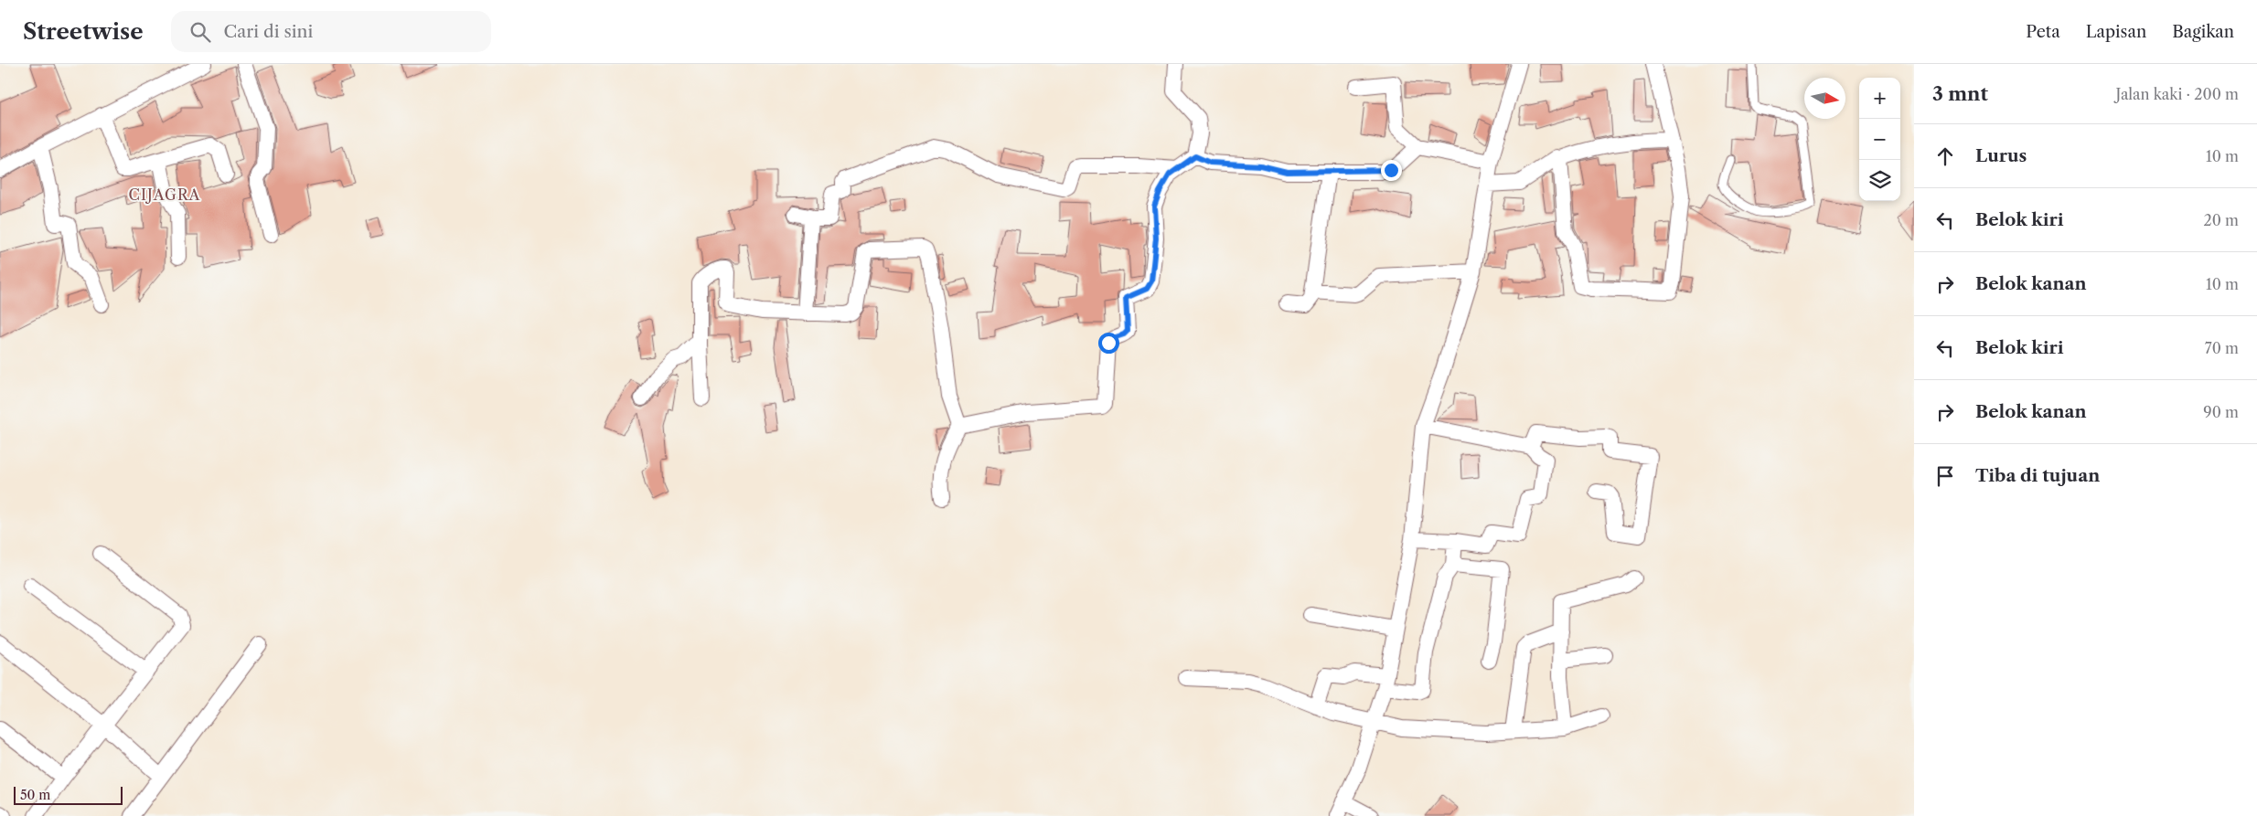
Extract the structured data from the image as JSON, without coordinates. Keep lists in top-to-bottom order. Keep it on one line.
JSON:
{"districts":["CIJAGRA"],"scale_bar":"50 m","north":"right","page":{"header":"Streetwise","search":"Cari di sini","nav":["Peta","Lapisan","Bagikan"],"heading":["3 mnt","Jalan kaki · 200 m"],"map_buttons":["+","−"],"list":[["Lurus","10 m"],["Belok kiri","20 m"],["Belok kanan","10 m"],["Belok kiri","70 m"],["Belok kanan","90 m"],"Tiba di tujuan"],"scale":"50 m"}}
